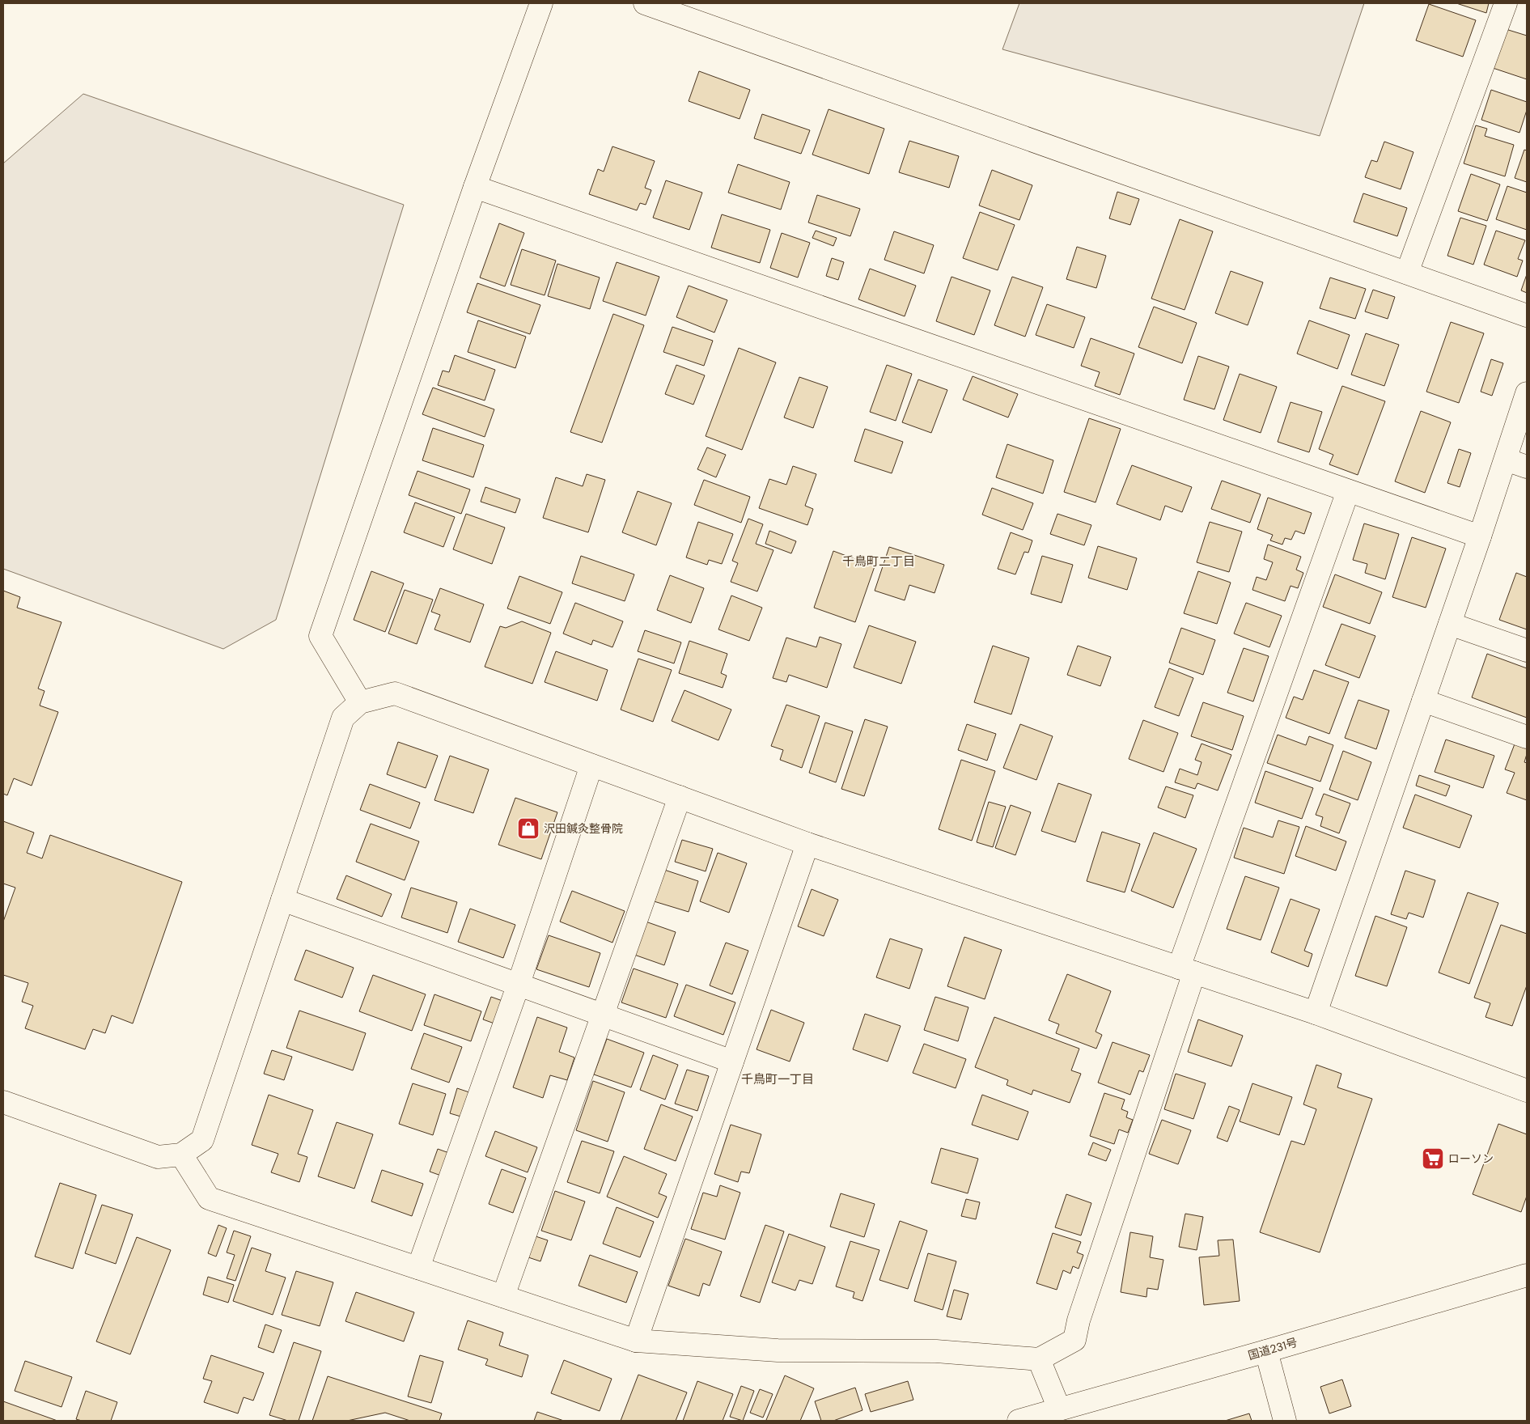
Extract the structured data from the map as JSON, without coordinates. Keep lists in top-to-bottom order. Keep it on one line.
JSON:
{"streets":{"main road":["国道231号"]},"districts":["千鳥町二丁目","千鳥町一丁目"],"places":{"shop":["沢田鍼灸整骨院"],"supermarket":["ローソン"]}}
